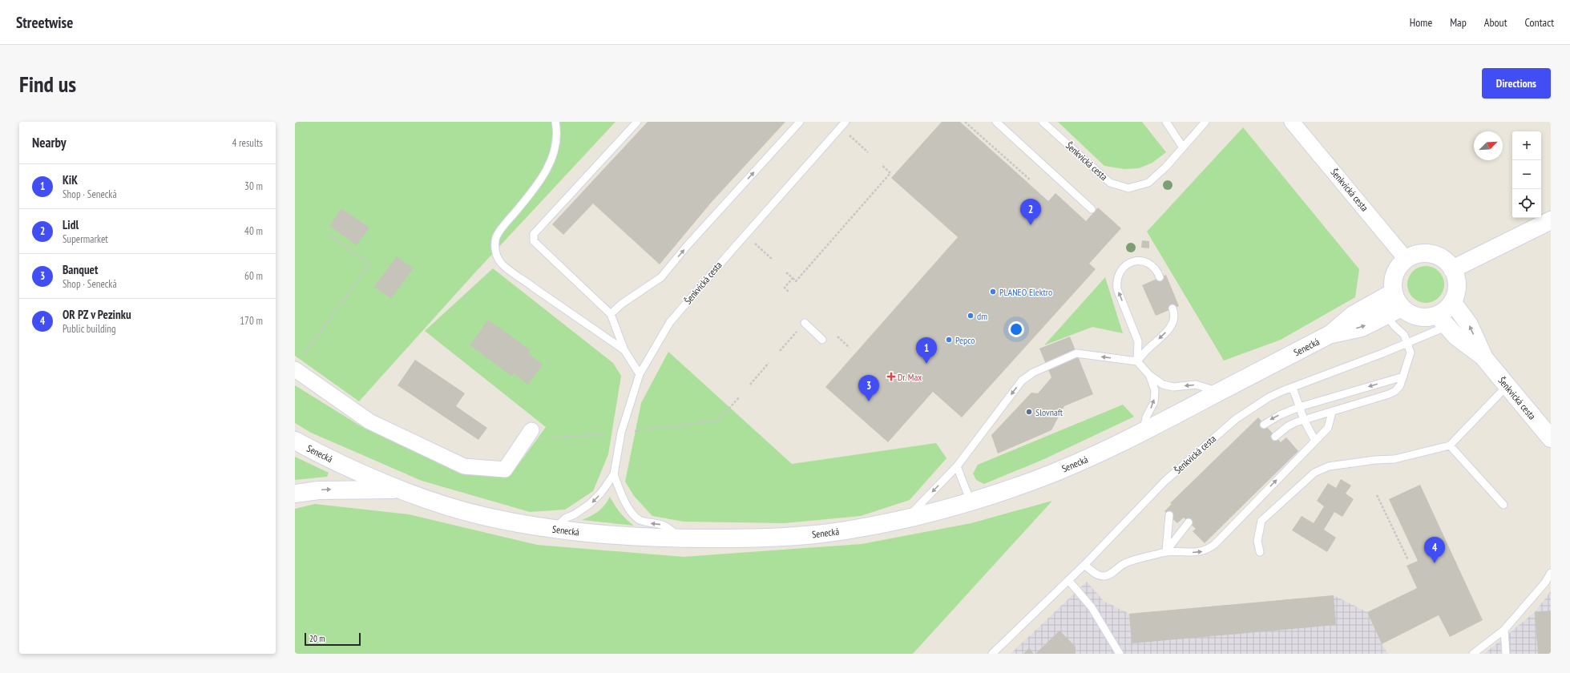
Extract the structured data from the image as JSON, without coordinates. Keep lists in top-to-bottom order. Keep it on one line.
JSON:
{"streets":{"main road":["Šenkvická cesta","Senecká"]},"crossings":[["Šenkvická cesta","Senecká"]],"places":{"other":["PLANEO Elektro","dm","Pepco","Slovnaft"],"health":["Dr. Max"]},"scale_bar":"20 m","north":"top right","page":{"header":"Streetwise","nav":["Home","Map","About","Contact"],"buttons":"Directions","title":"Find us","heading":["Nearby","4 results"],"map_buttons":["+","−"],"list":[{"mark":"1","name":"KiK","note":"Shop · Senecká","value":"30 m"},{"mark":"2","name":"Lidl","note":"Supermarket","value":"40 m"},{"mark":"3","name":"Banquet","note":"Shop · Senecká","value":"60 m"},{"mark":"4","name":"OR PZ v Pezinku","note":"Public building","value":"170 m"}],"pins":["2","1","3","4"],"scale":"20 m"}}
